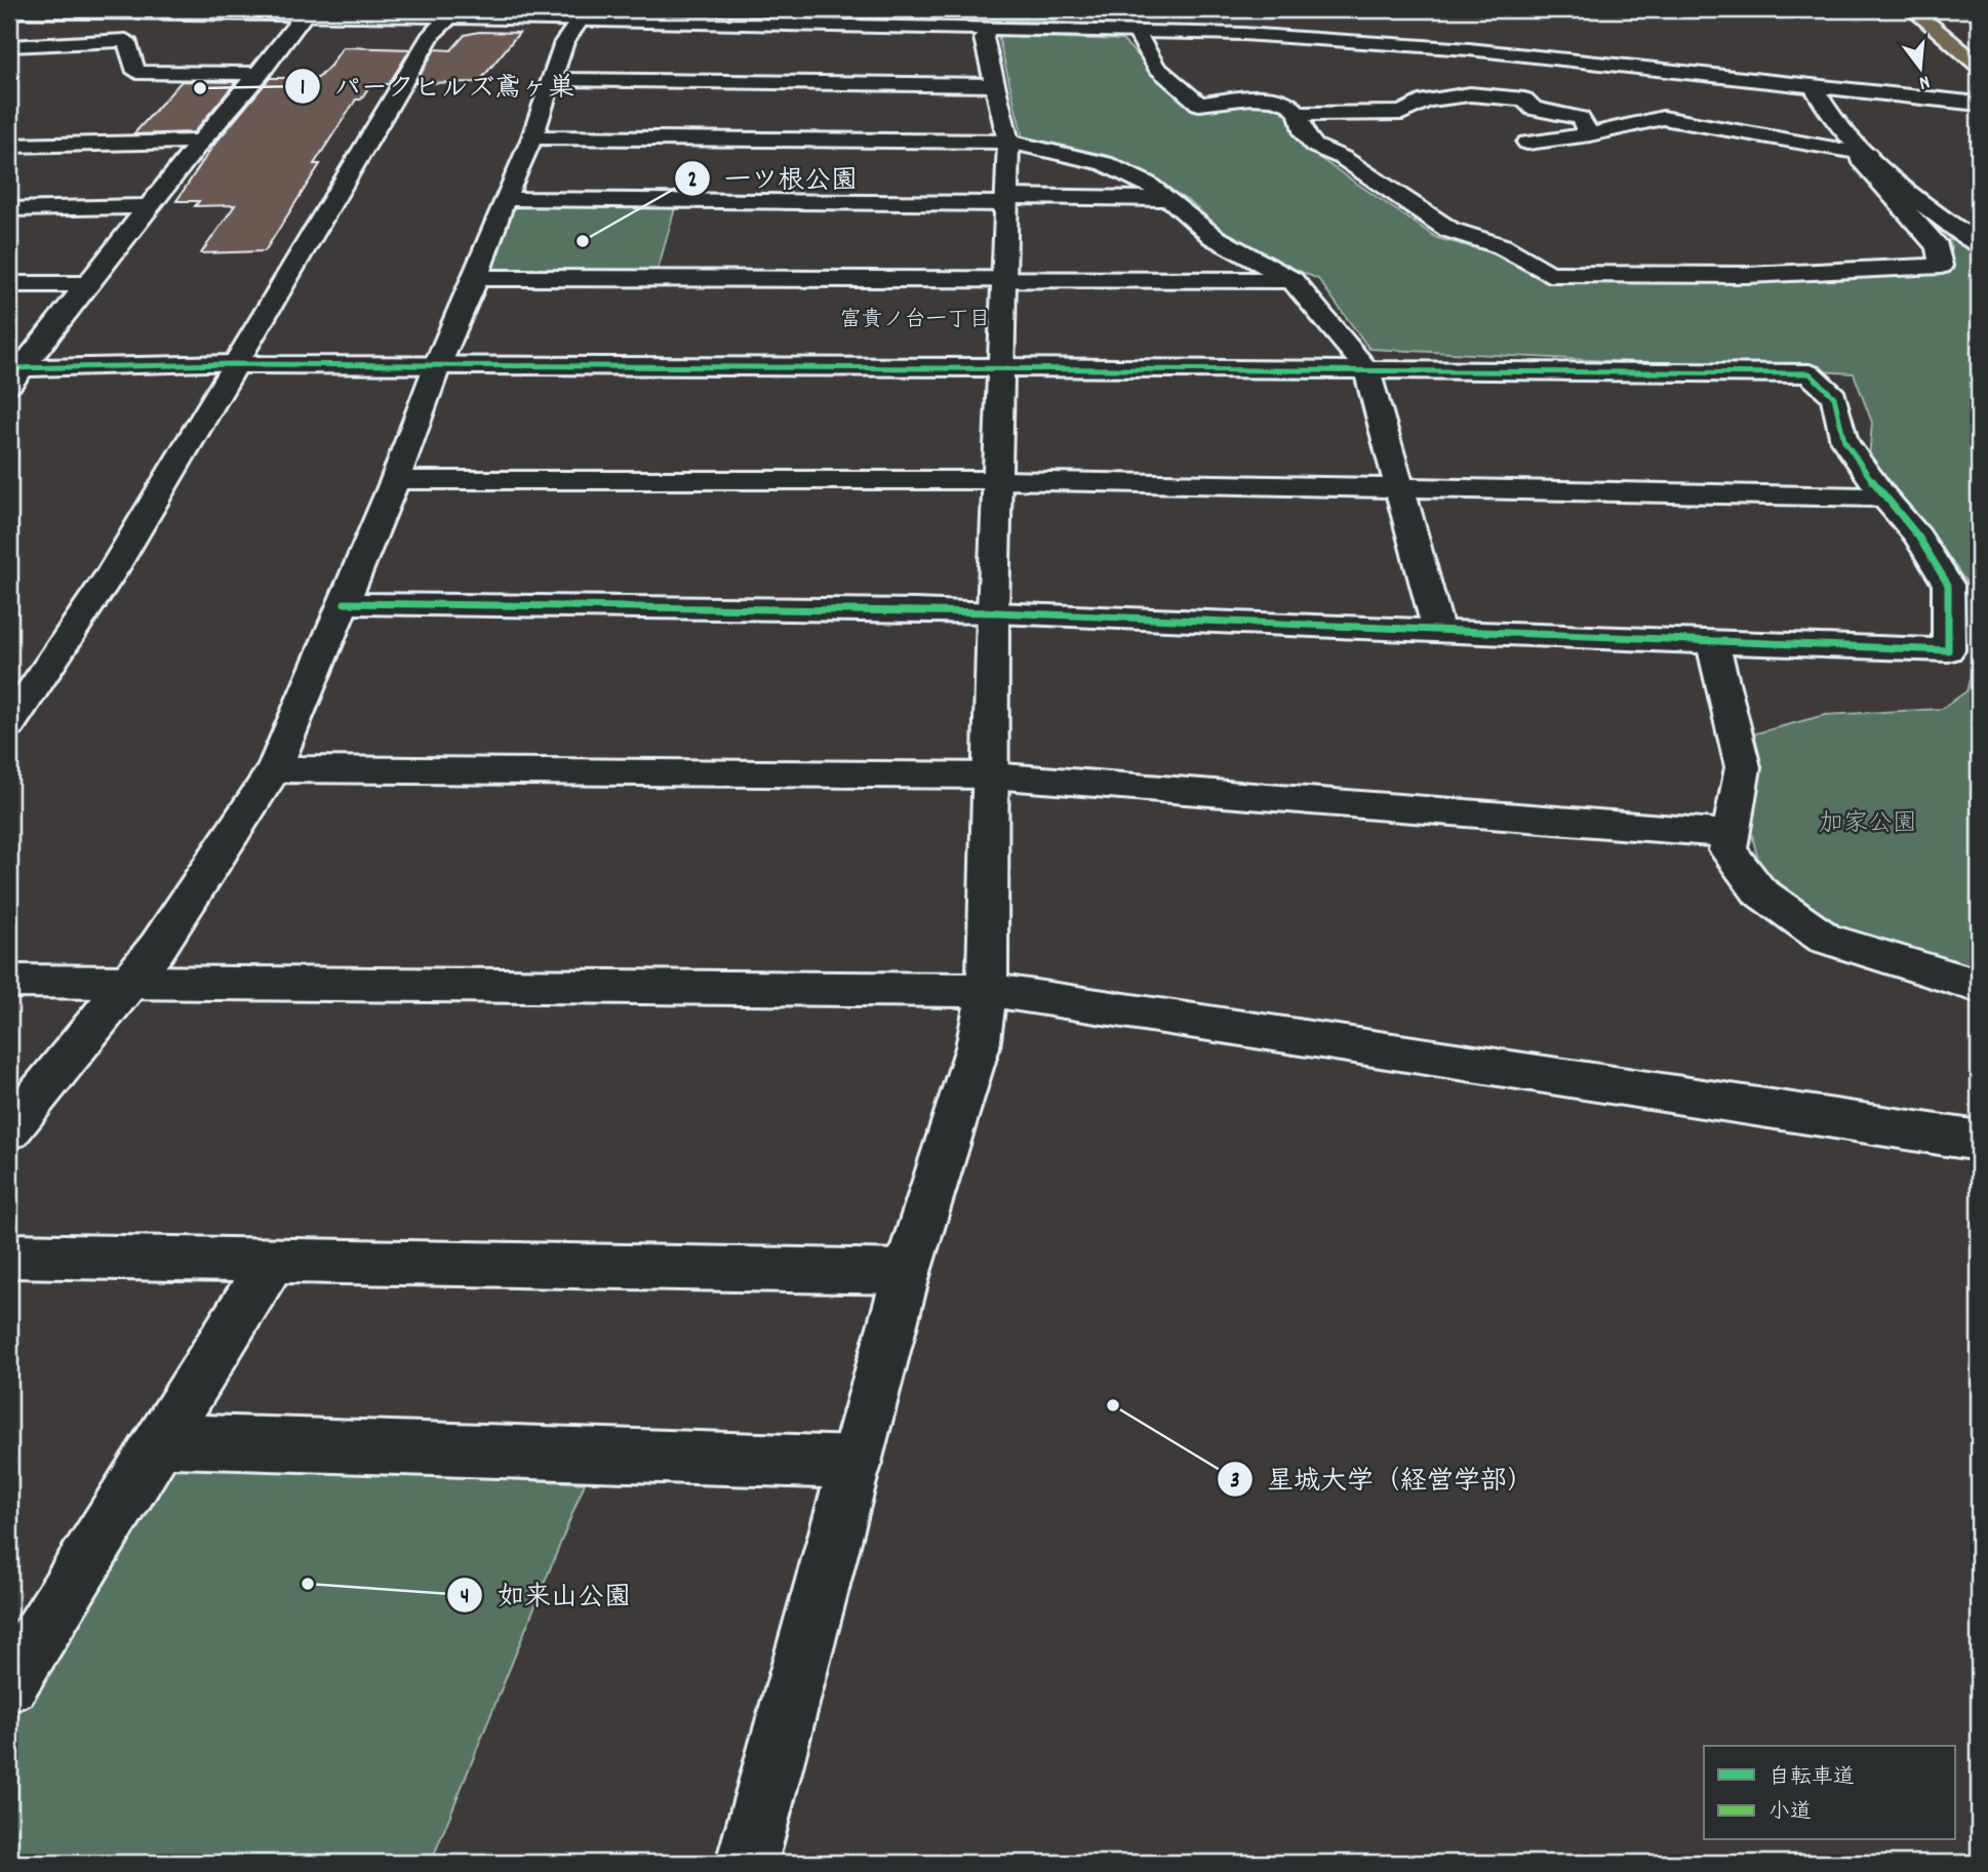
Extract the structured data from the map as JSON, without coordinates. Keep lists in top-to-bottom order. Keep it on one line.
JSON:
{"districts":["富貴ノ台一丁目"],"parks":["加家公園"],"places":["パークヒルズ鳶ヶ巣","一ツ根公園","星城大学（経営学部）","如来山公園"],"legend":["自転車道","小道"],"north":"bottom"}
